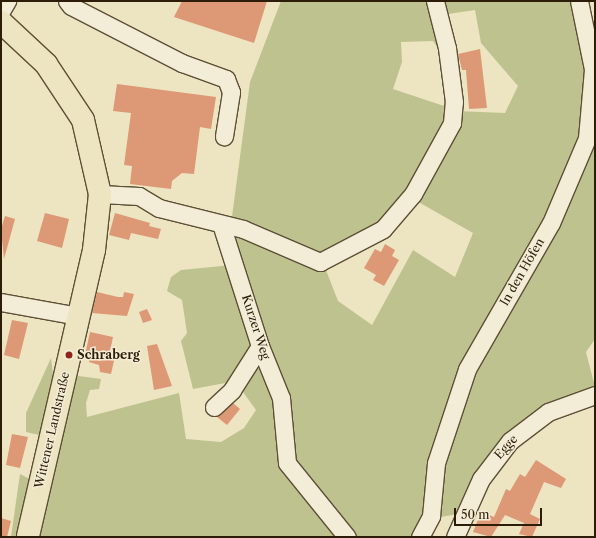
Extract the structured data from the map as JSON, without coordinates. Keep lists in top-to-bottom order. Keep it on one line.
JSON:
{"streets":{"main road":["Wittener Landstraße"],"street":["In den Höfen","Kurzer Weg","Egge"]},"places":["Schraberg"],"scale_bar":"50 m"}
